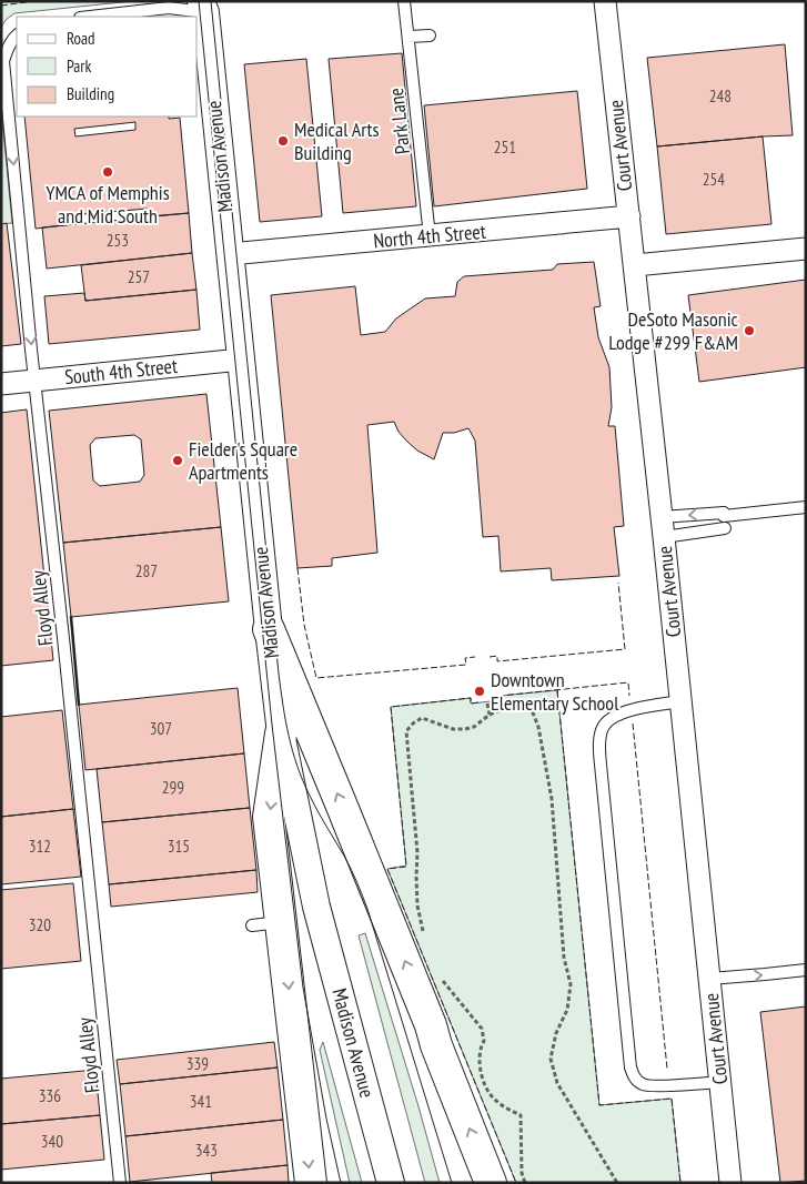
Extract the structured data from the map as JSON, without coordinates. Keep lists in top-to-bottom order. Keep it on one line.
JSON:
{"streets":{"street":["Court Avenue","Madison Avenue","North 4th Street","South 4th Street"],"lane":["Park Lane","Floyd Alley"]},"crossings":[["Park Lane","North 4th Street"],["Court Avenue","North 4th Street"],["Madison Avenue","North 4th Street"],["Madison Avenue","South 4th Street"],["South 4th Street","Floyd Alley"]],"places":["Medical Arts Building","YMCA of Memphis and Mid South","DeSoto Masonic Lodge #299 F&AM","Fielder's Square Apartments","Downtown Elementary School"],"house_numbers":["248","251","254","253","257","287","307","299","312","315","320","339","336","341","340","343"],"legend":["Road","Park","Building"]}
